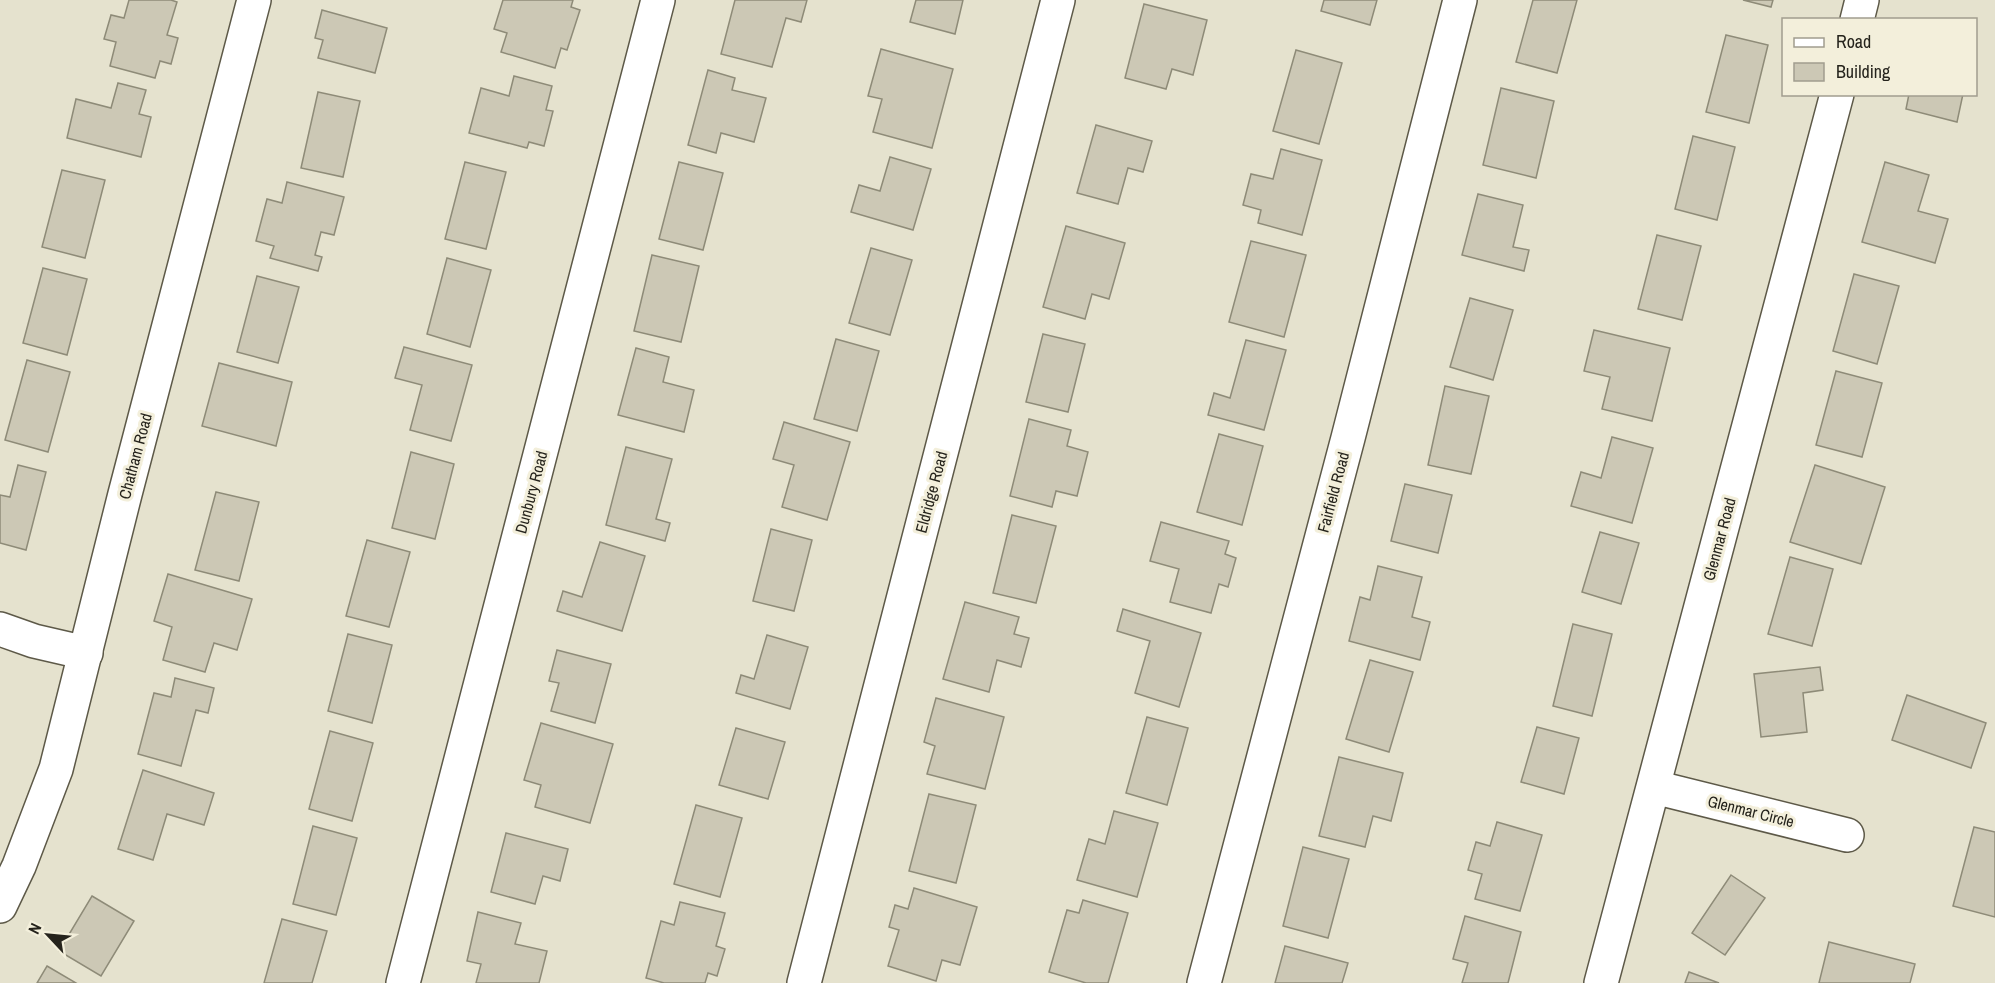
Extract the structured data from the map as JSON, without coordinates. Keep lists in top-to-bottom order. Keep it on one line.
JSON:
{"streets":{"street":["Chatham Road","Dunbury Road","Eldridge Road","Fairfield Road","Glenmar Road","Glenmar Circle"]},"crossings":[["Glenmar Road","Glenmar Circle"]],"legend":["Road","Building"],"north":"top left"}
